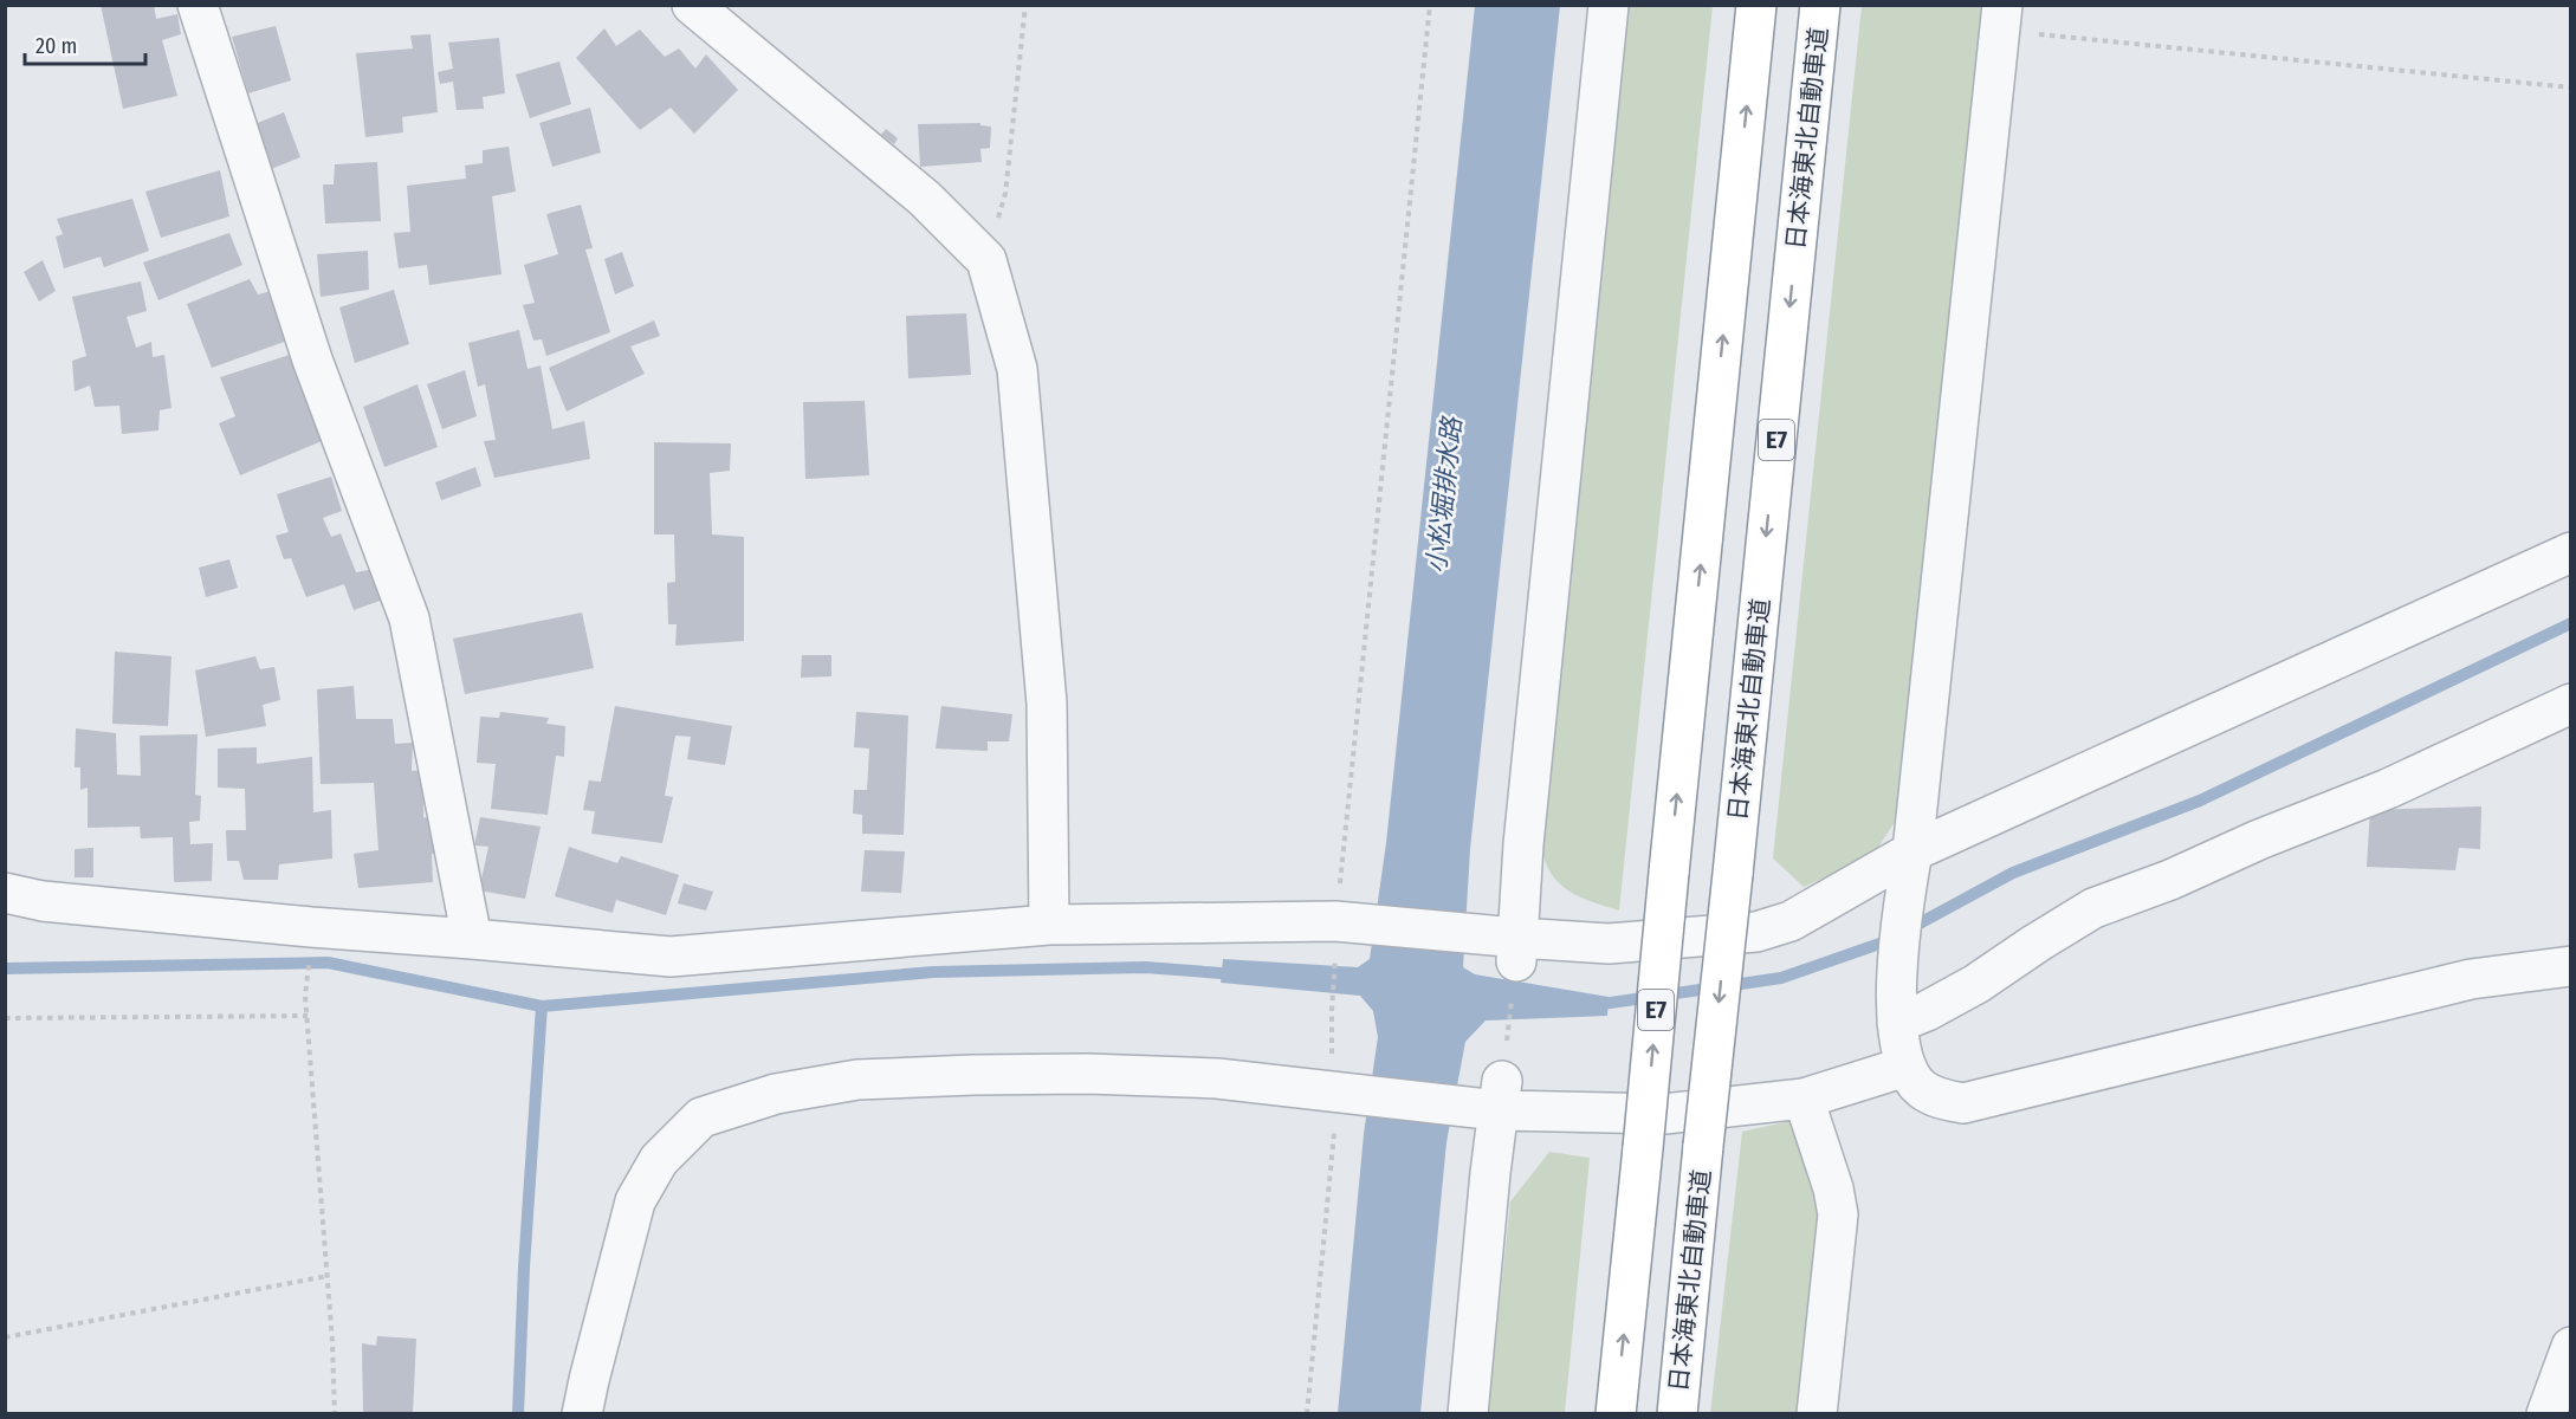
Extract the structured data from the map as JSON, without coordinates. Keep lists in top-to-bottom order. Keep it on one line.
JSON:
{"streets":{"highway":["日本海東北自動車道","E7"]},"water":["小松堀排水路"],"scale_bar":"20 m"}
